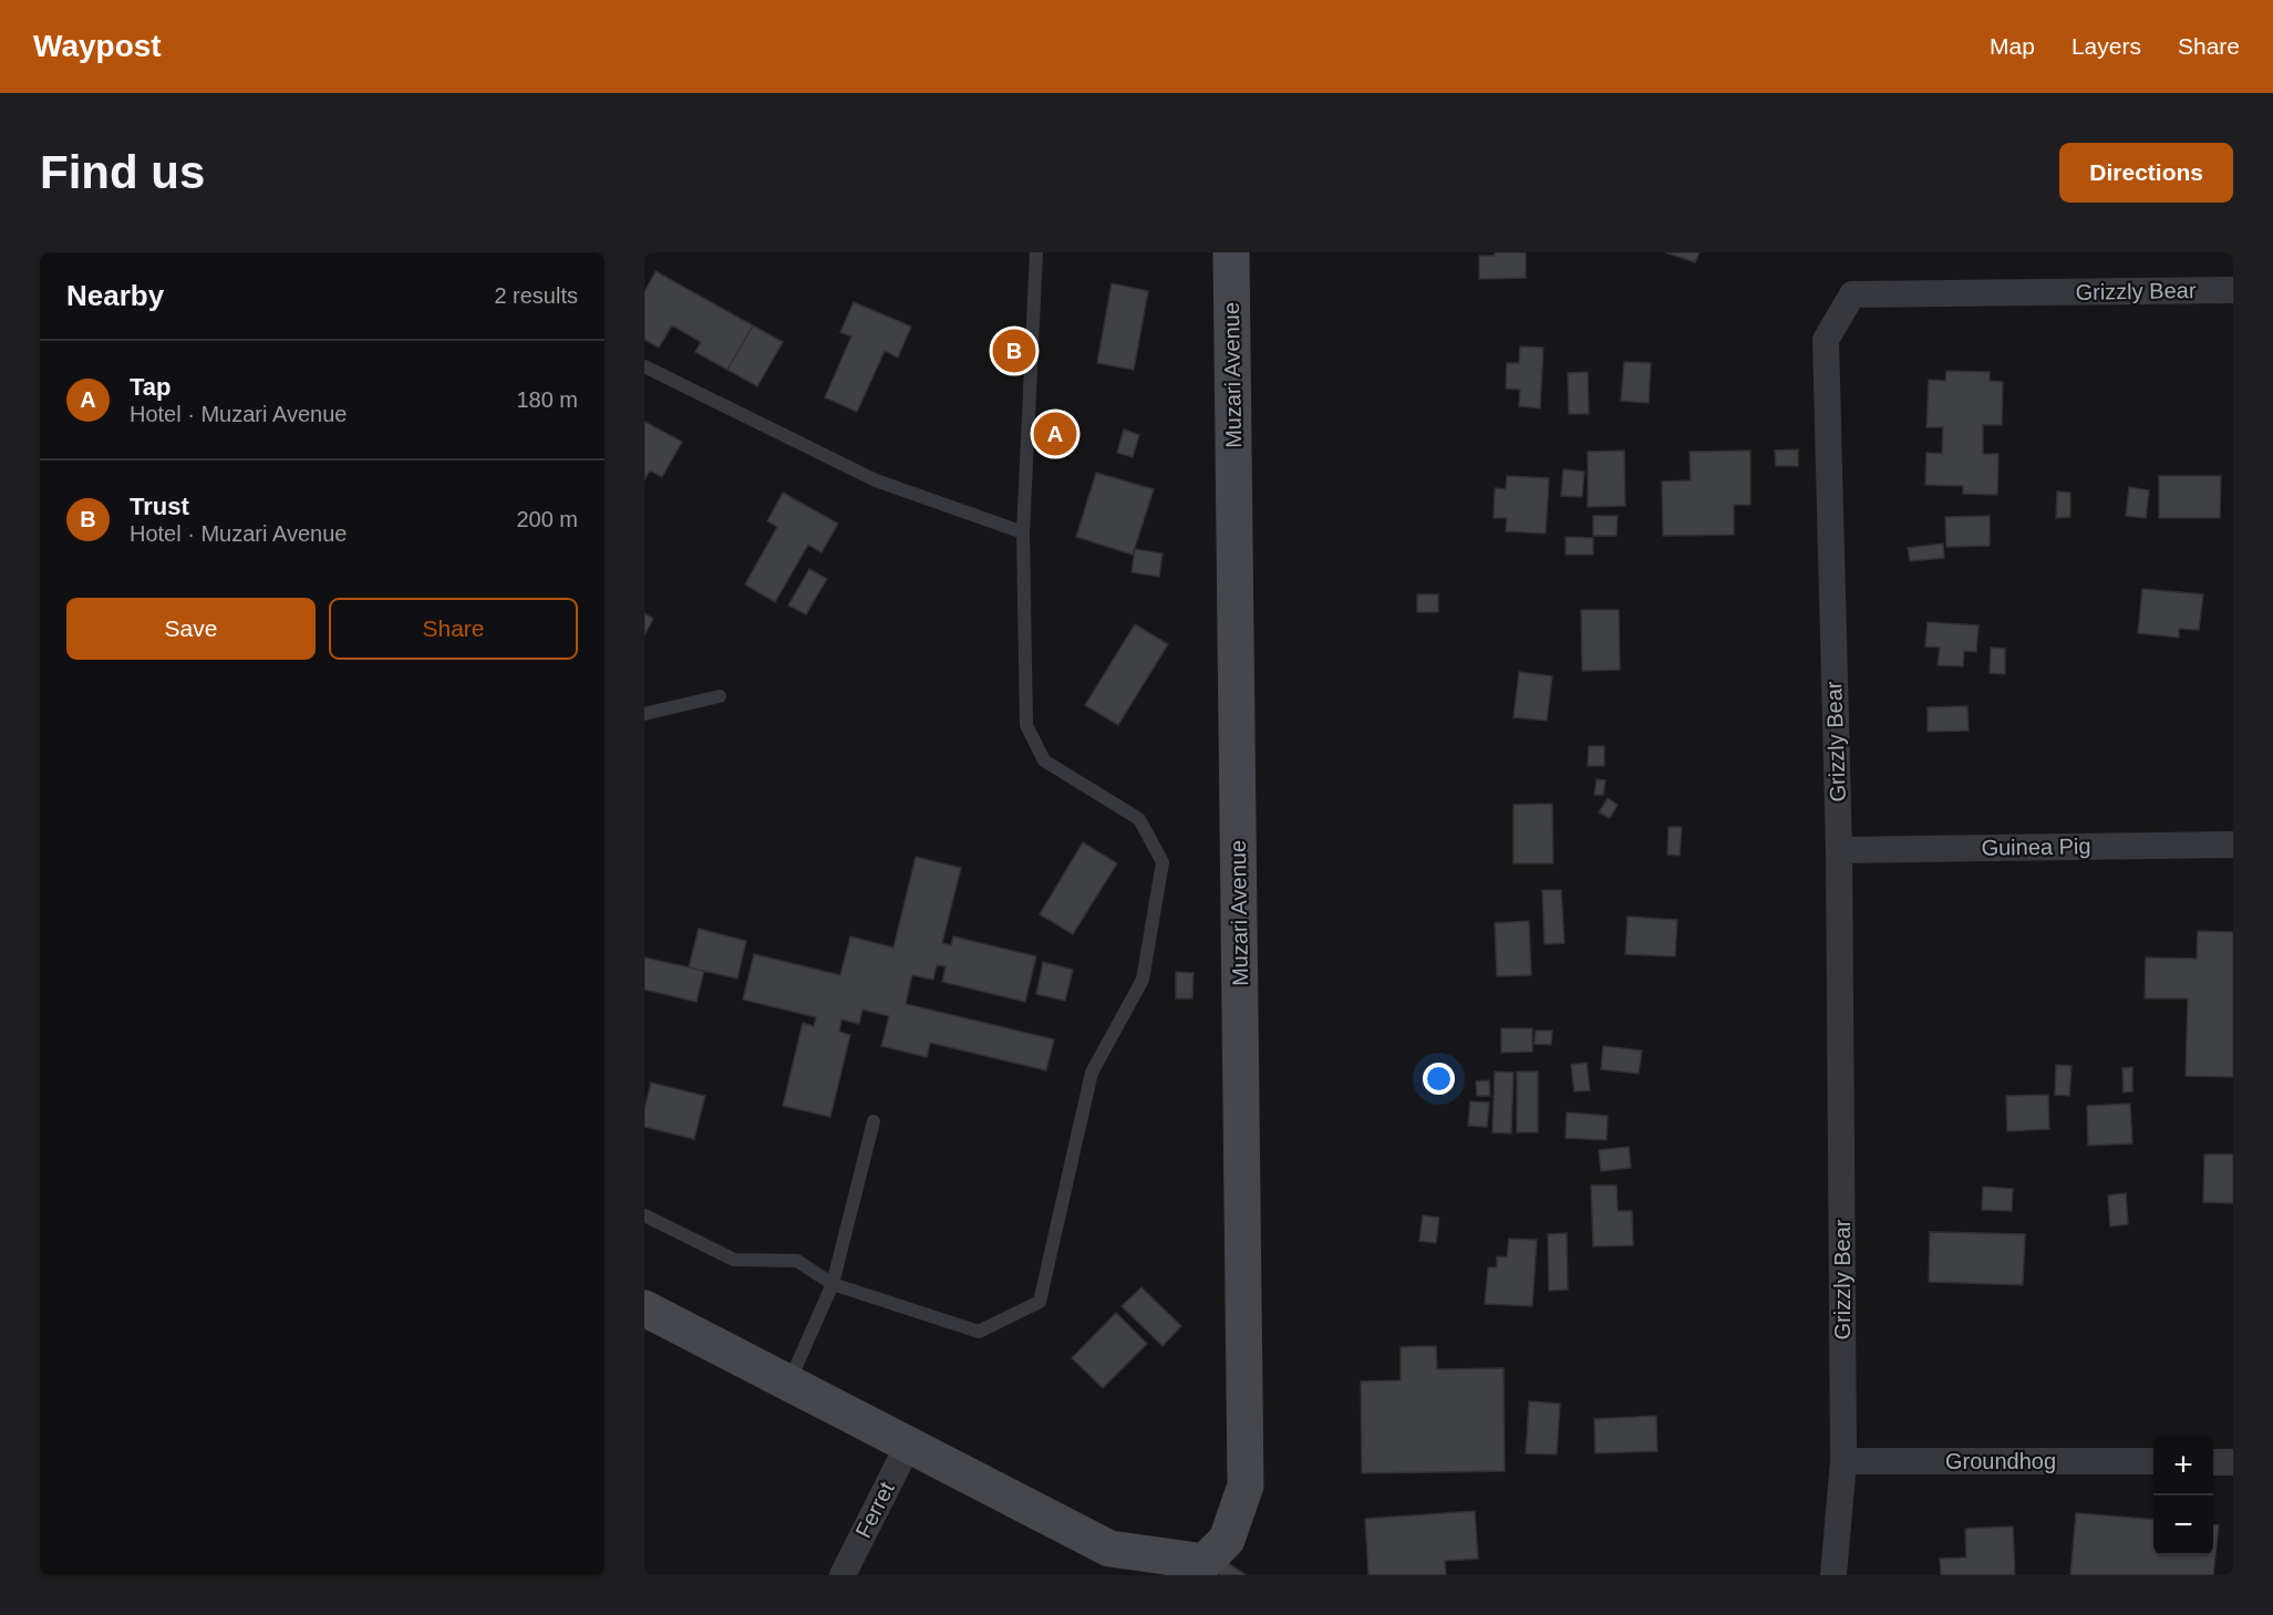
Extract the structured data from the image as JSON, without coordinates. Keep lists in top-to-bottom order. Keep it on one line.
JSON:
{"streets":{"street":["Grizzly Bear","Muzari Avenue","Guinea Pig","Groundhog","Ferret"]},"crossings":[["Grizzly Bear","Guinea Pig"],["Grizzly Bear","Groundhog"]],"page":{"header":"Waypost","nav":["Map","Layers","Share"],"buttons":["Directions",["Save","Share"]],"title":"Find us","heading":["Nearby","2 results"],"pins":["B","A"],"list":[{"mark":"A","name":"Tap","note":"Hotel · Muzari Avenue","value":"180 m"},{"mark":"B","name":"Trust","note":"Hotel · Muzari Avenue","value":"200 m"}],"map_buttons":["+","−"]}}
